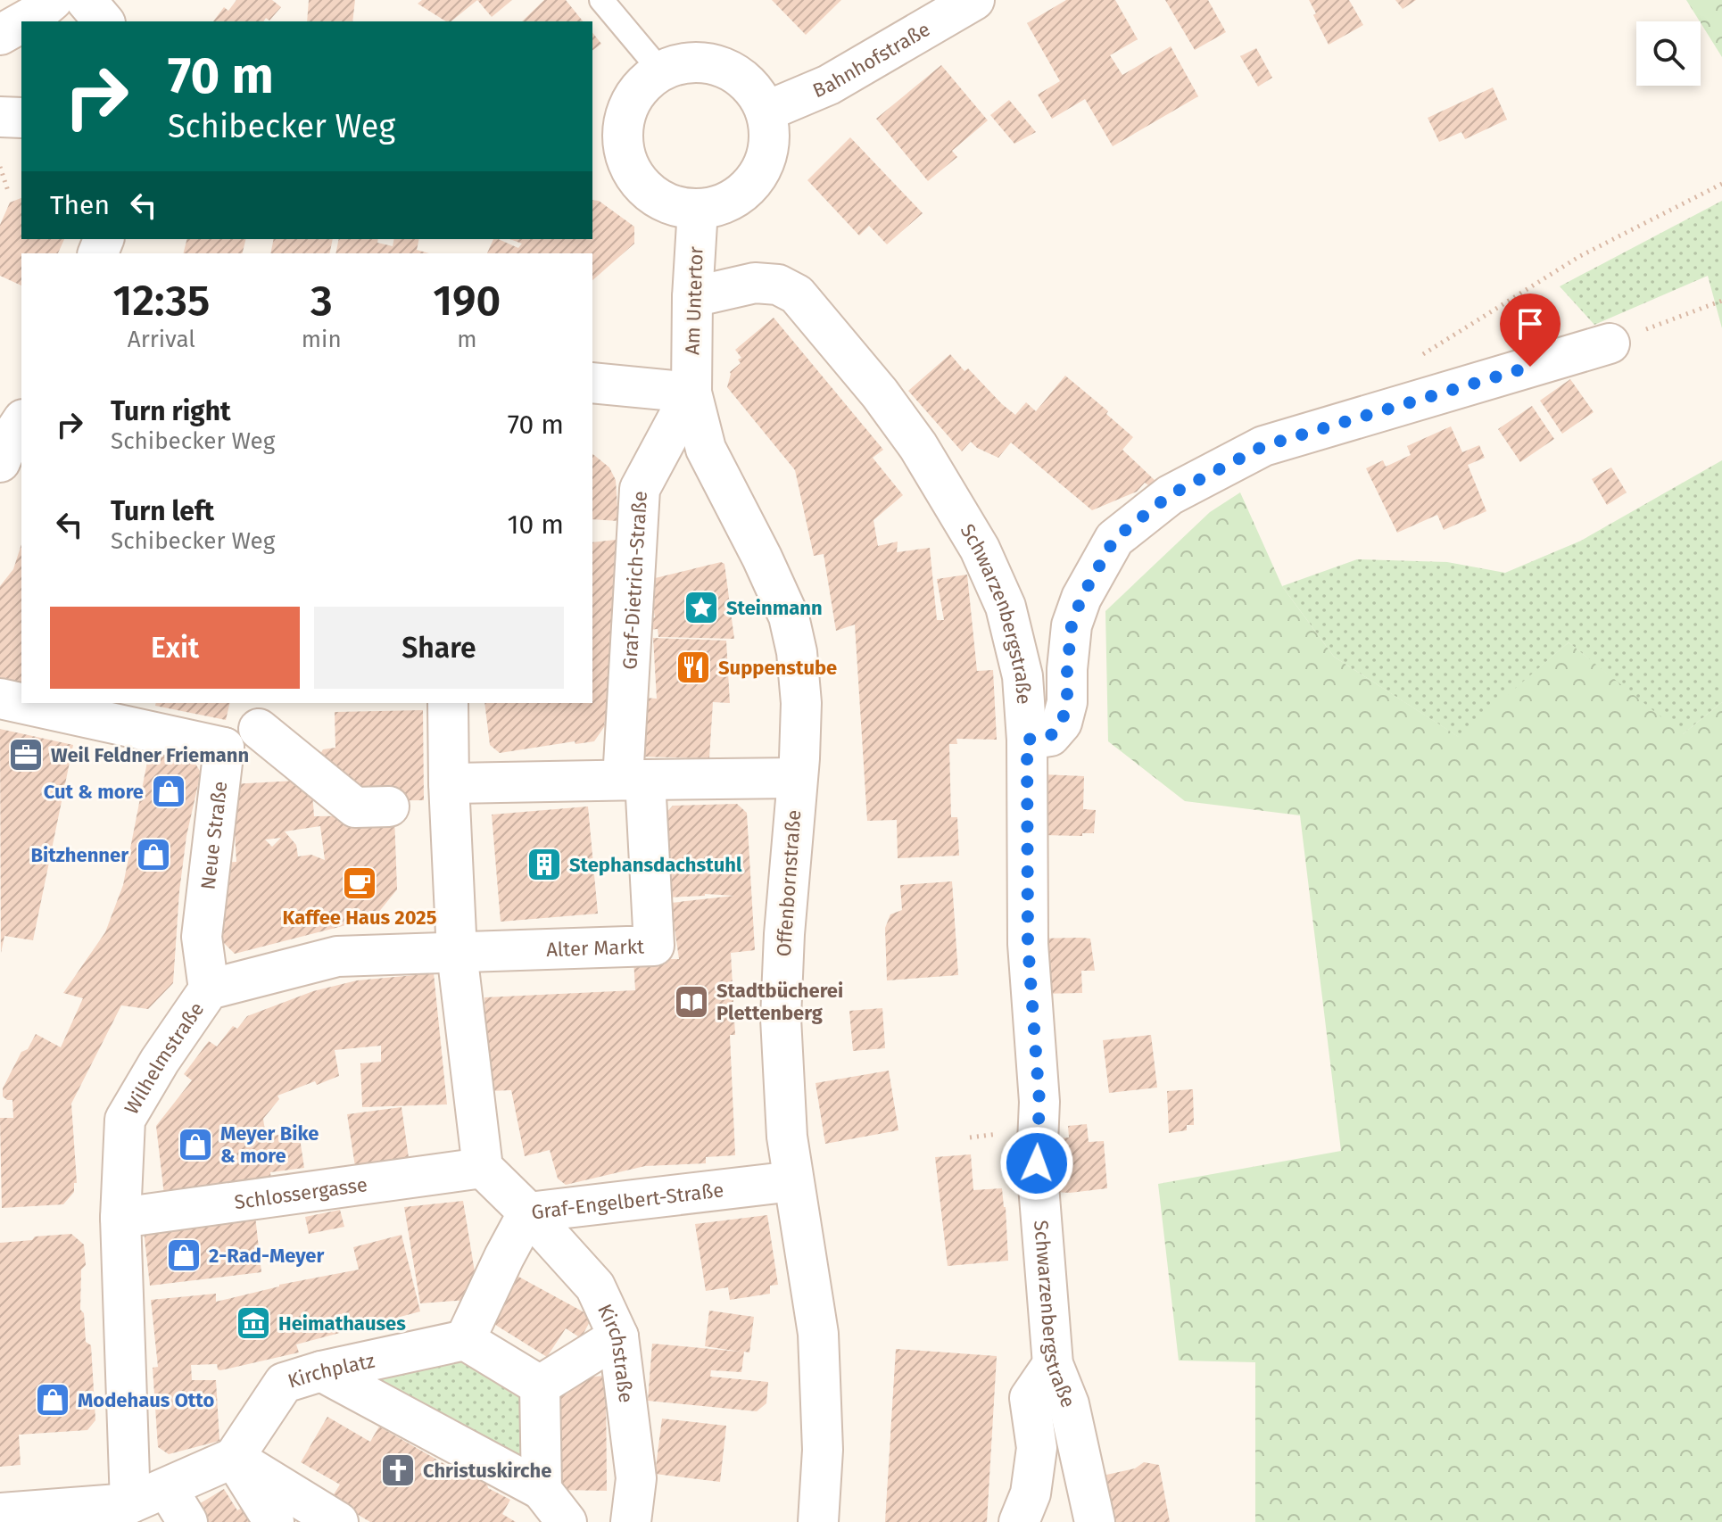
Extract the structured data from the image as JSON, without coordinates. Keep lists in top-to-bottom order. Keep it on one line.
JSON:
{"streets":{"street":["Bahnhofstraße","Am Untertor","Graf-Dietrich-Straße","Schwarzenbergstraße","Neue Straße","Offenbornstraße","Alter Markt","Wilhelmstraße","Schlossergasse","Graf-Engelbert-Straße","Kirchstraße","Kirchplatz"]},"crossings":[["Bahnhofstraße","Am Untertor"],["Am Untertor","Graf-Dietrich-Straße"],["Am Untertor","Schwarzenbergstraße"],["Am Untertor","Offenbornstraße"],["Graf-Dietrich-Straße","Offenbornstraße"],["Graf-Dietrich-Straße","Alter Markt"],["Neue Straße","Wilhelmstraße"],["Offenbornstraße","Graf-Engelbert-Straße"],["Alter Markt","Wilhelmstraße"],["Wilhelmstraße","Schlossergasse"],["Schlossergasse","Graf-Engelbert-Straße"],["Graf-Engelbert-Straße","Kirchstraße"]],"places":{"place":["Steinmann"],"restaurant":["Suppenstube"],"office":["Weil Feldner Friemann"],"shop":["Cut & more","Bitzhenner","Meyer Bike & more","2-Rad-Meyer","Modehaus Otto"],"building":["Stephansdachstuhl"],"cafe":["Kaffee Haus 2025"],"library":["Stadtbücherei Plettenberg"],"museum":["Heimathauses"],"church":["Christuskirche"]},"page":{"turn":["70 m","Schibecker Weg"],"then":"Then","eta":["12:35","Arrival","3","min","190","m"],"list":[{"name":"Turn right","note":"Schibecker Weg","value":"70 m"},{"name":"Turn left","note":"Schibecker Weg","value":"10 m"}],"buttons":["Exit","Share"]}}
